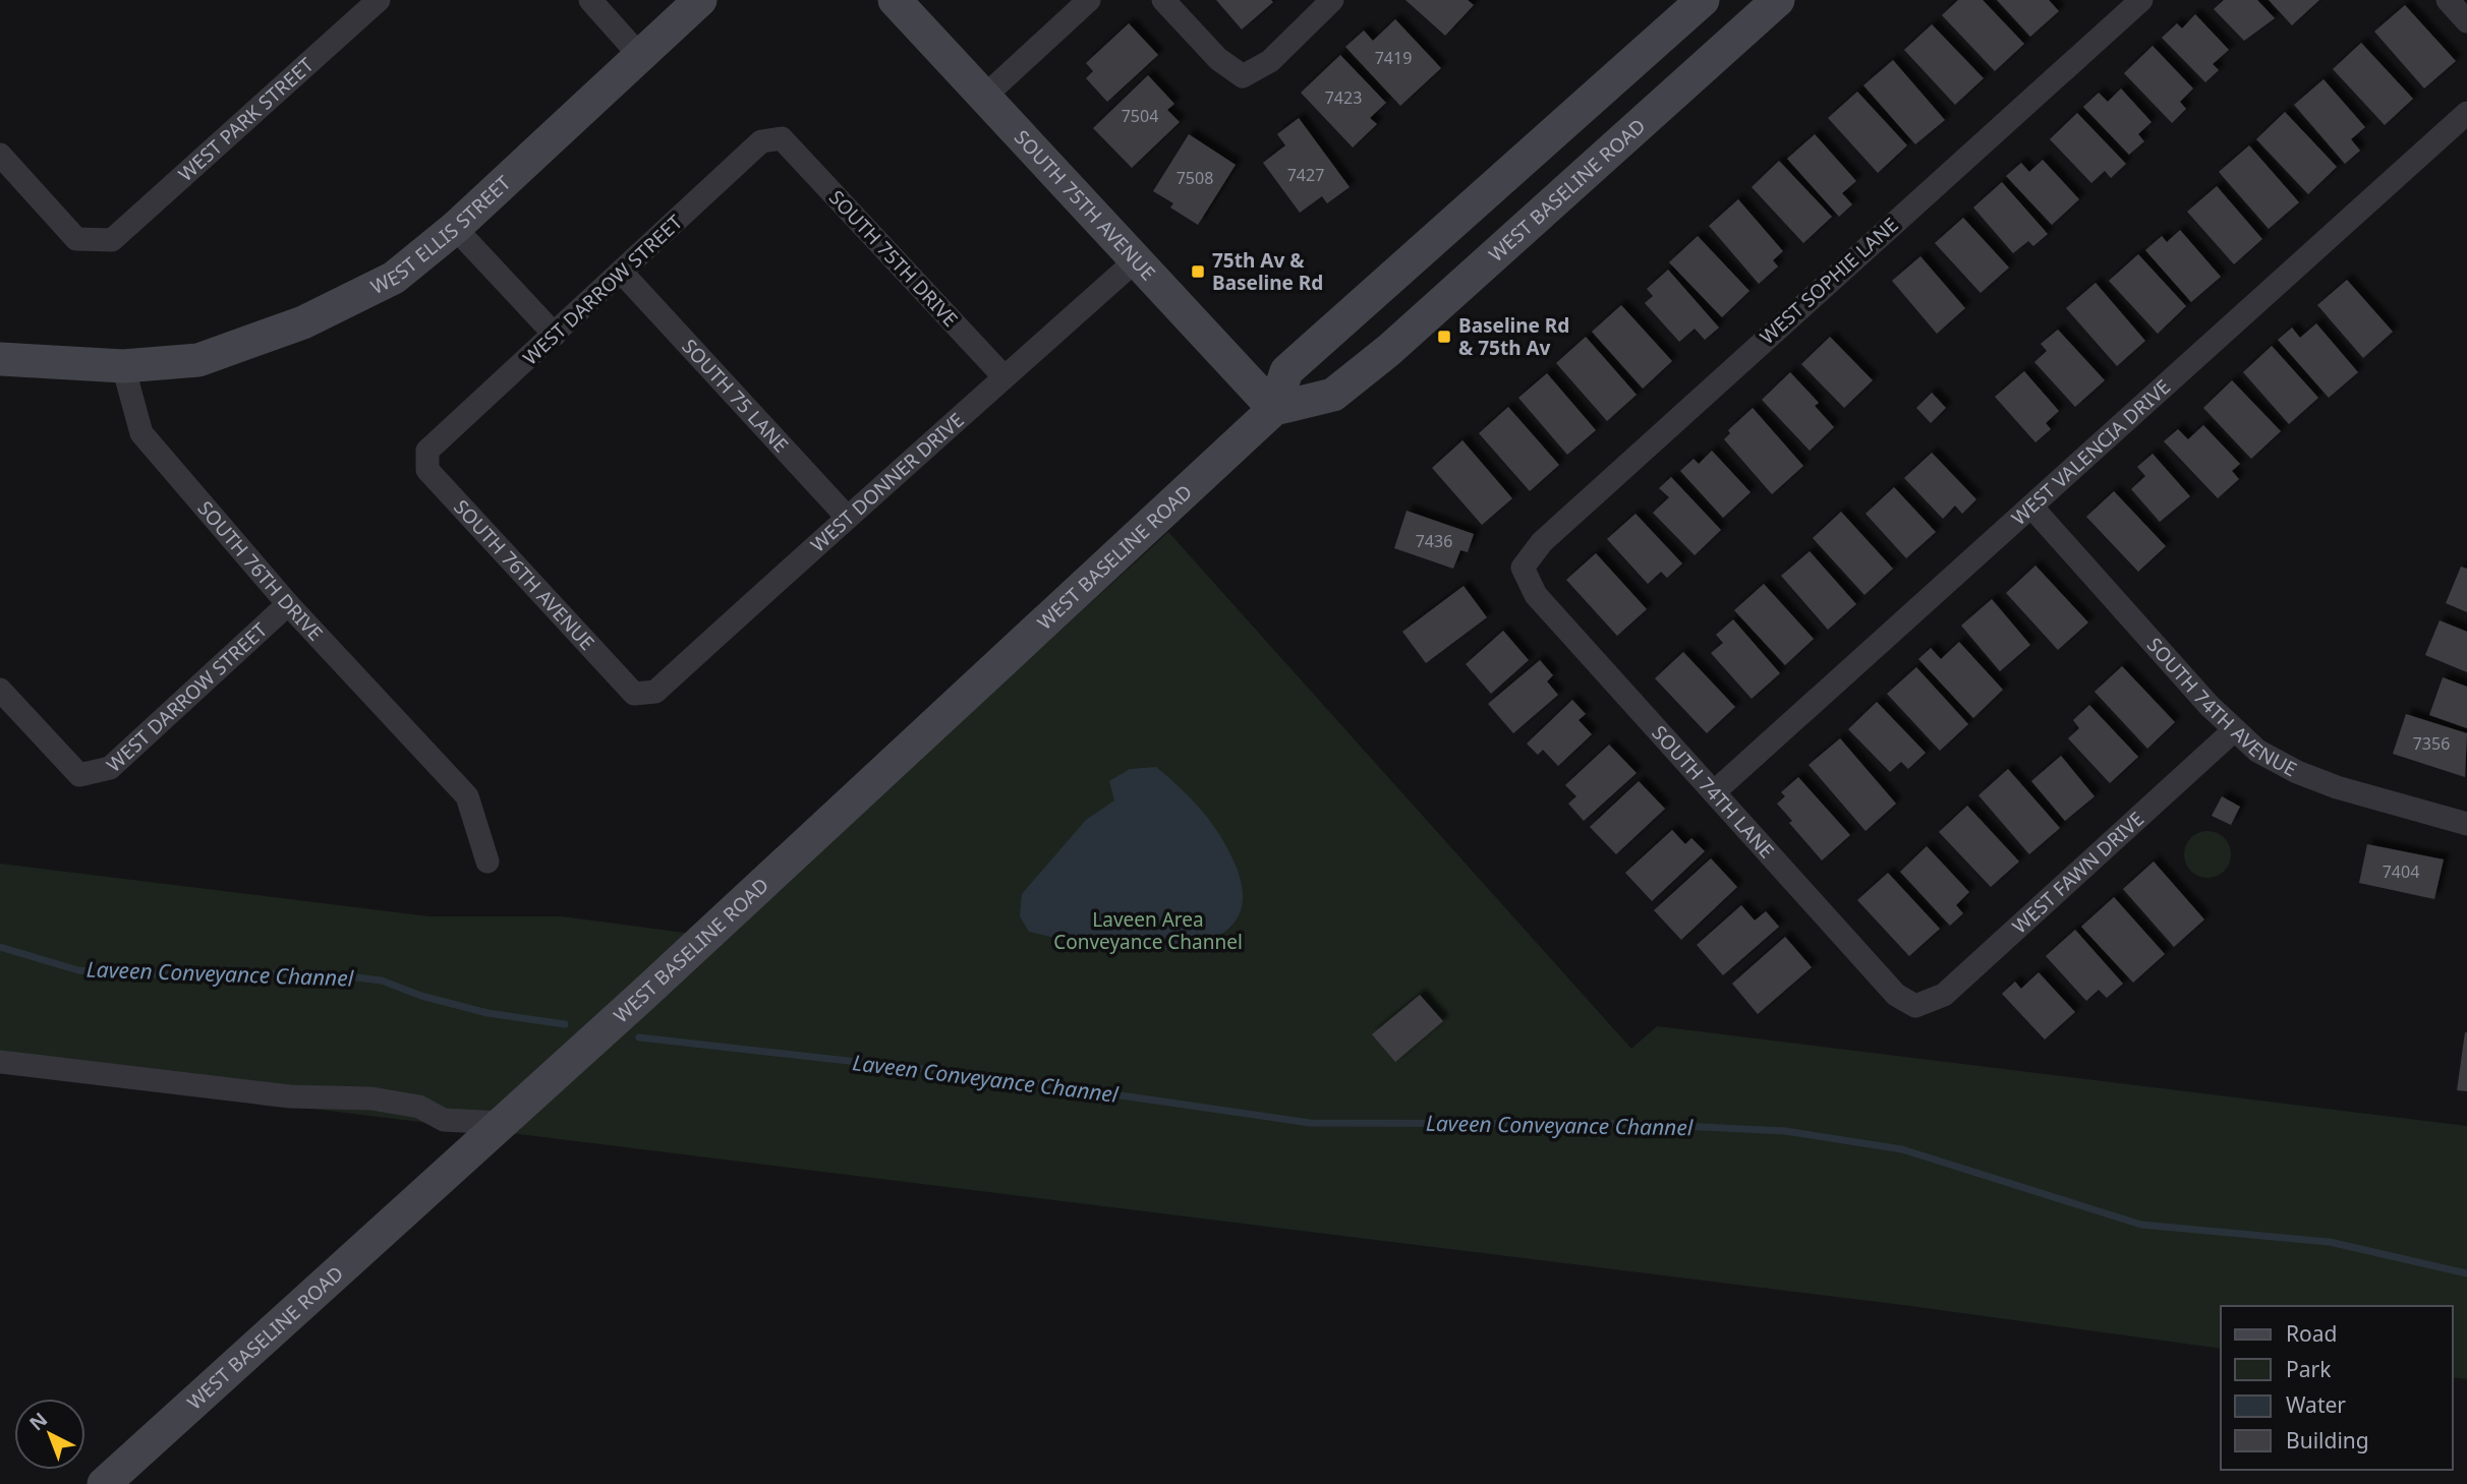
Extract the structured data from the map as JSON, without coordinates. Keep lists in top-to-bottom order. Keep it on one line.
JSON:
{"streets":{"main road":["WEST BASELINE ROAD","SOUTH 75TH AVENUE","WEST ELLIS STREET"],"street":["WEST PARK STREET","SOUTH 75TH DRIVE","WEST SOPHIE LANE","WEST DARROW STREET","SOUTH 75 LANE","WEST VALENCIA DRIVE","WEST DONNER DRIVE","SOUTH 76TH DRIVE","SOUTH 76TH AVENUE","SOUTH 74TH AVENUE","SOUTH 74TH LANE","WEST FAWN DRIVE"]},"crossings":[["WEST BASELINE ROAD","SOUTH 75TH AVENUE"],["SOUTH 75TH AVENUE","WEST DONNER DRIVE"],["WEST ELLIS STREET","SOUTH 76TH DRIVE"],["SOUTH 75TH DRIVE","WEST DARROW STREET"],["SOUTH 75TH DRIVE","WEST DONNER DRIVE"],["WEST SOPHIE LANE","SOUTH 74TH LANE"],["WEST DARROW STREET","SOUTH 75 LANE"],["WEST DARROW STREET","SOUTH 76TH DRIVE"],["WEST DARROW STREET","SOUTH 76TH AVENUE"],["SOUTH 75 LANE","WEST DONNER DRIVE"],["WEST VALENCIA DRIVE","SOUTH 74TH AVENUE"],["WEST VALENCIA DRIVE","SOUTH 74TH LANE"],["WEST DONNER DRIVE","SOUTH 76TH AVENUE"],["SOUTH 74TH AVENUE","WEST FAWN DRIVE"],["SOUTH 74TH LANE","WEST FAWN DRIVE"]],"water":["Laveen Conveyance Channel"],"parks":["Laveen Area Conveyance Channel"],"places":{"transit":["75th Av & Baseline Rd","Baseline Rd & 75th Av"]},"house_numbers":["7419","7423","7504","7427","7508","7436","7356","7404"],"legend":["Road","Park","Water","Building"],"north":"top left"}
